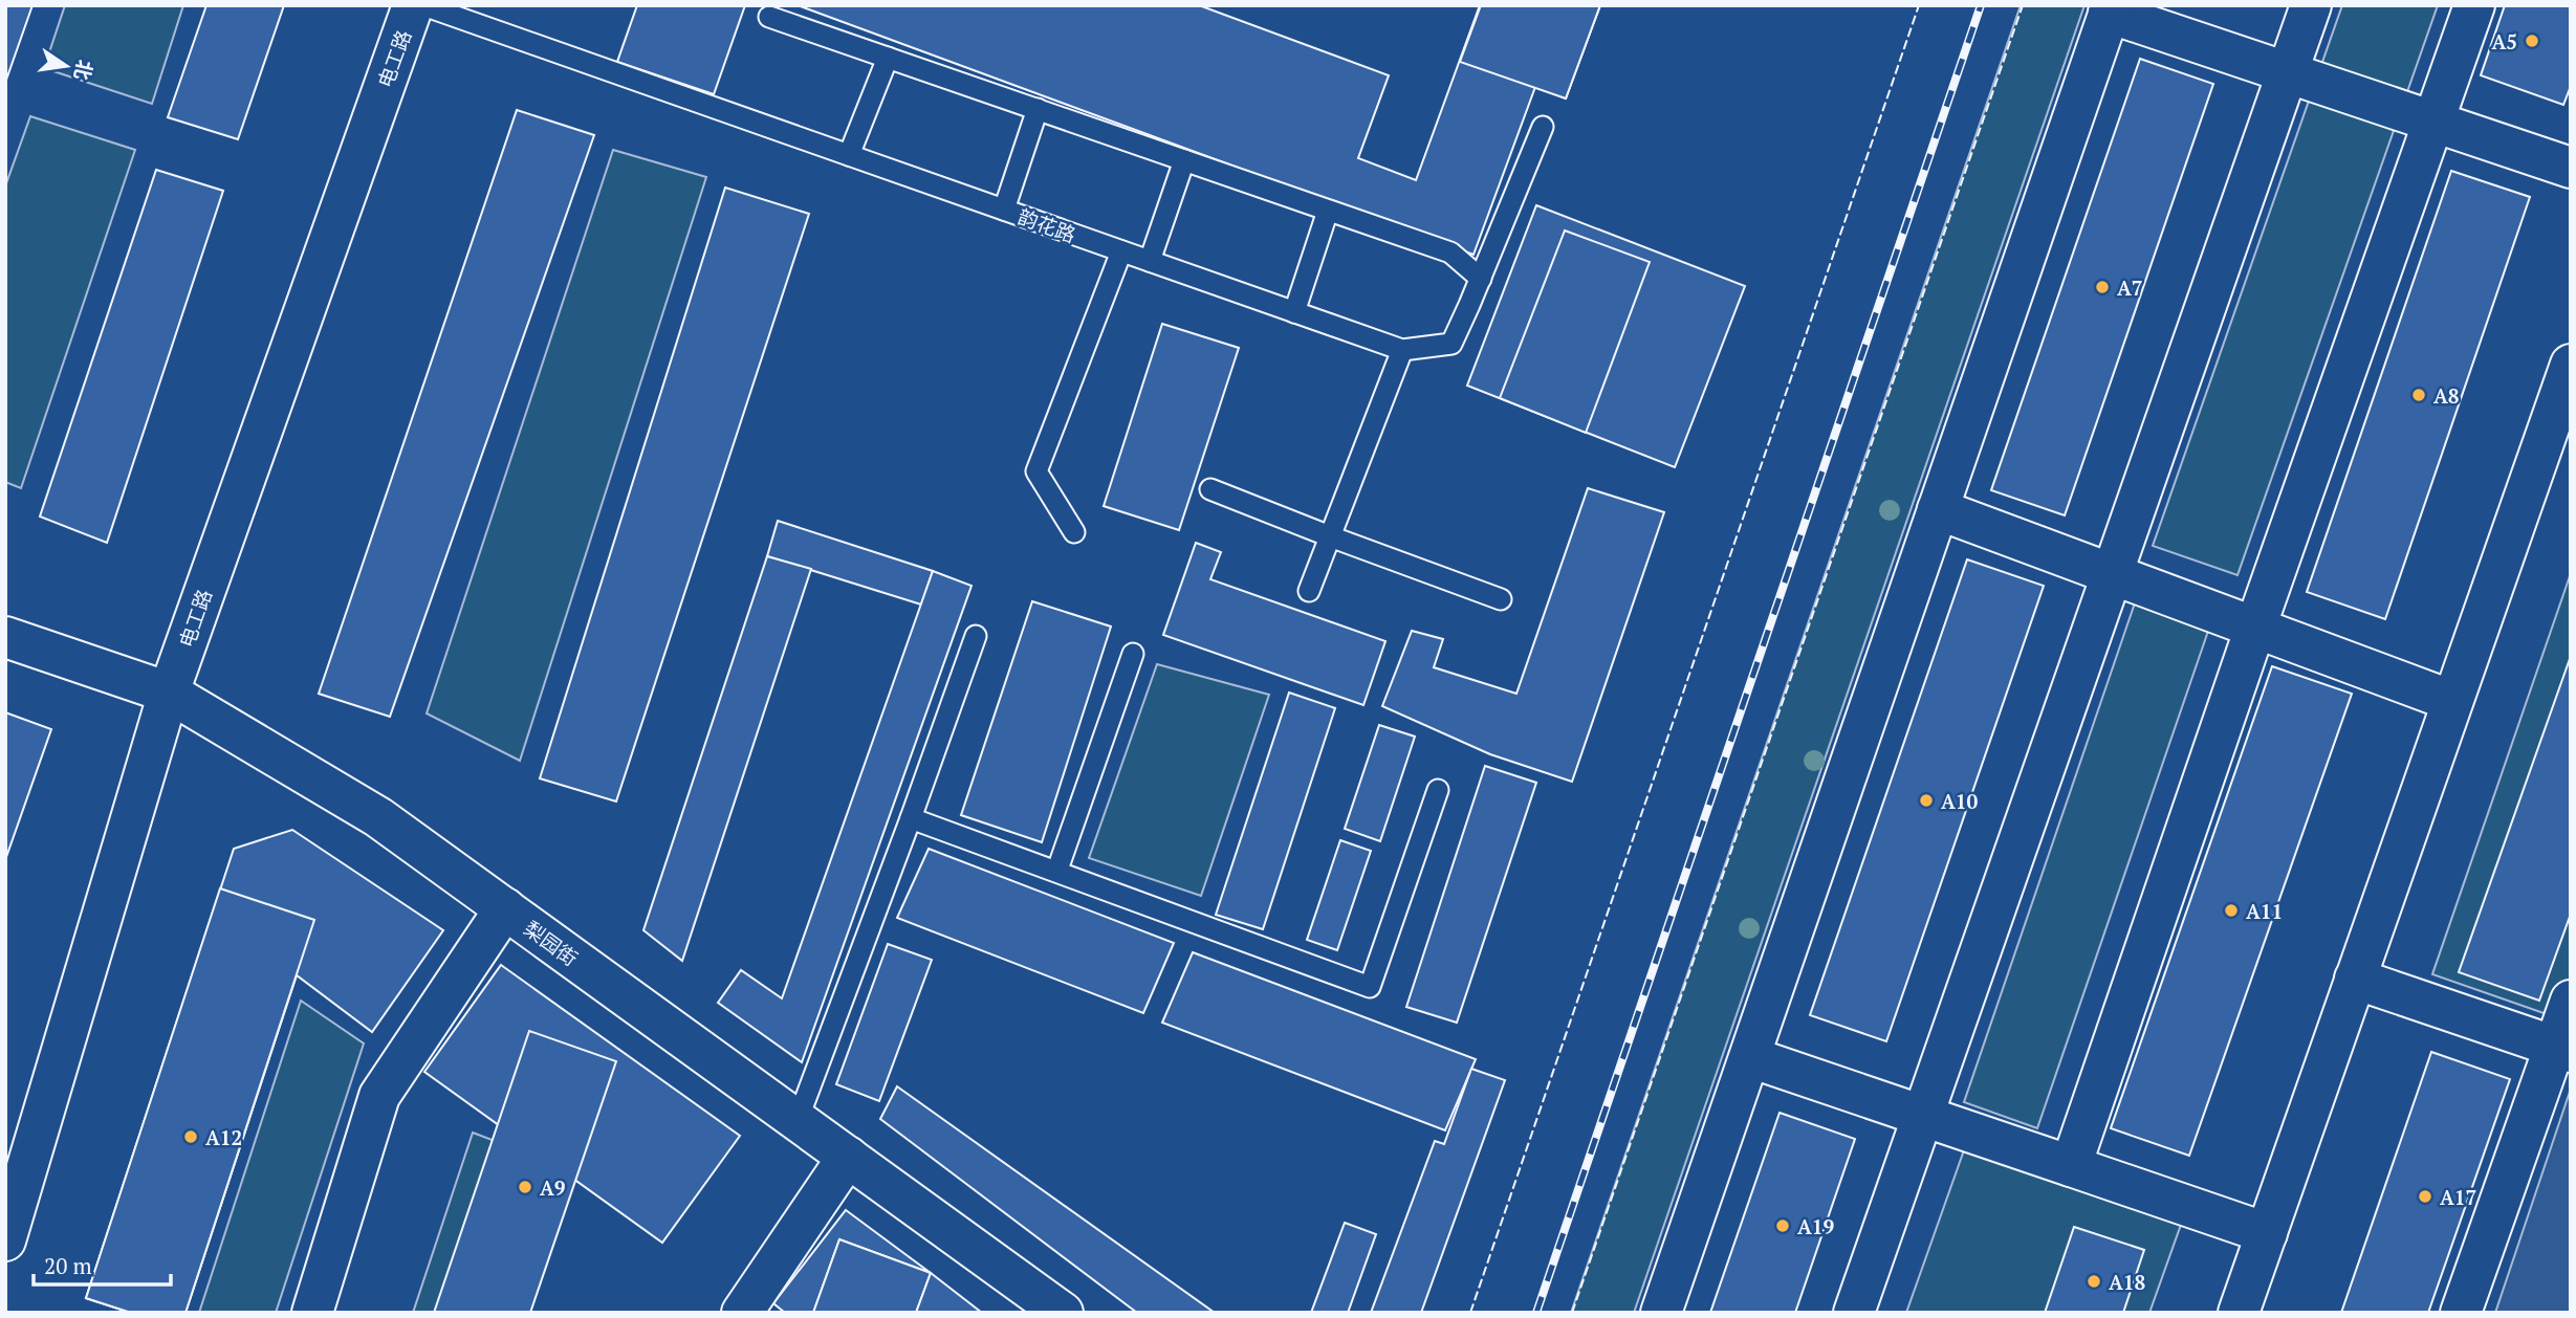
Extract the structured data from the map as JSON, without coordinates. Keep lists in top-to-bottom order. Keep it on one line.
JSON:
{"streets":{"street":["电工路","梨园街"],"lane":["韵花路"]},"crossings":[["电工路","梨园街"]],"places":["A5","A7","A8","A10","A11","A12","A9","A17","A19","A18"],"scale_bar":"20 m","north":"right"}
